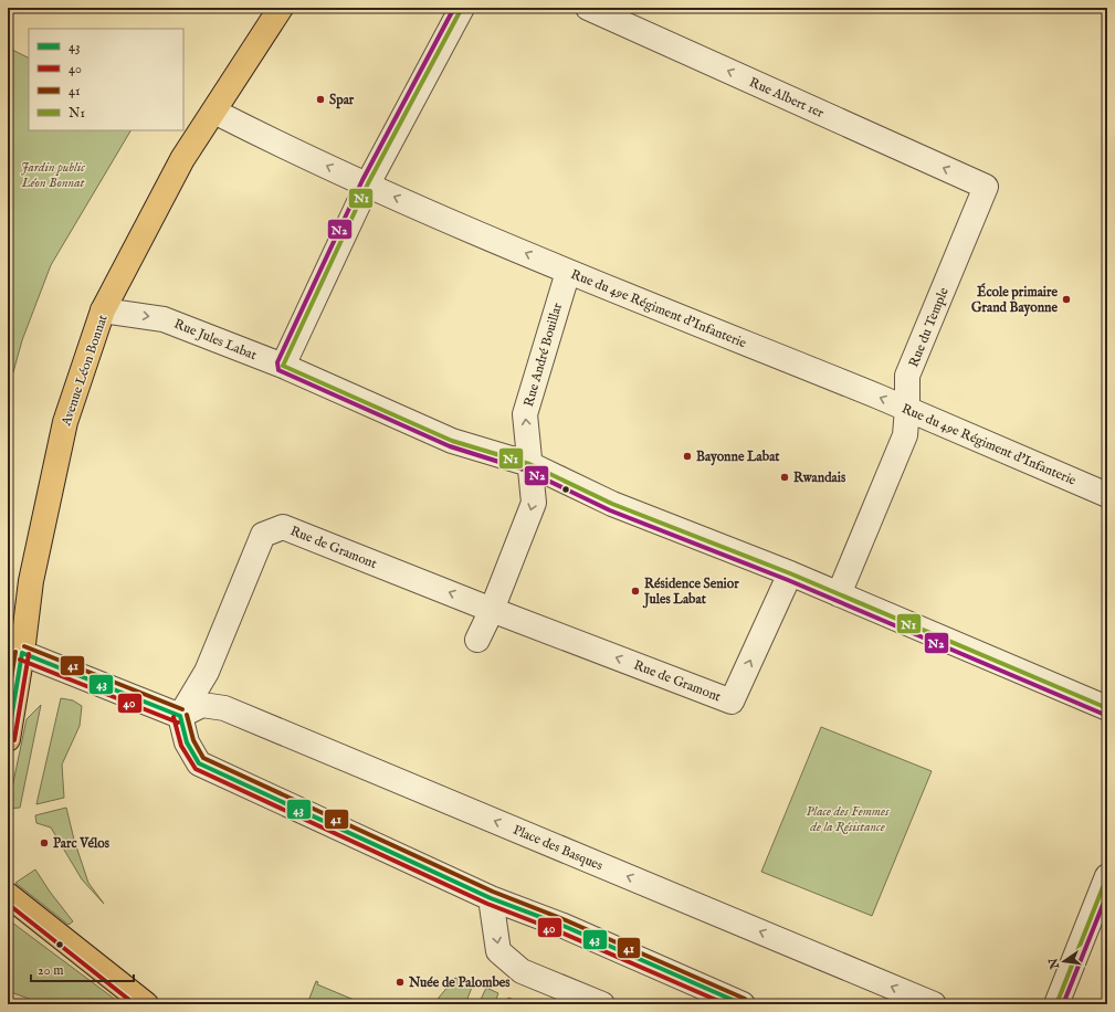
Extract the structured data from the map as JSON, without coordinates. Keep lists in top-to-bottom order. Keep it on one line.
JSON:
{"streets":{"main road":["Avenue Léon Bonnat"],"street":["Rue Albert 1er","Rue du 49e Régiment d'Infanterie","Rue du Temple","Rue Jules Labat","Rue André Bouillar","Rue de Gramont","Place des Basques"]},"crossings":[["Rue Albert 1er","Rue du Temple"],["Rue du 49e Régiment d'Infanterie","Rue du Temple"],["Rue du 49e Régiment d'Infanterie","Rue André Bouillar"],["Rue du 49e Régiment d'Infanterie","Avenue Léon Bonnat"],["Rue du Temple","Rue Jules Labat"],["Rue Jules Labat","Rue André Bouillar"],["Rue Jules Labat","Avenue Léon Bonnat"],["Rue Jules Labat","Rue de Gramont"],["Rue de Gramont","Place des Basques"]],"one_way":["Rue Albert 1er","Rue du 49e Régiment d'Infanterie","Rue André Bouillar"],"parks":["Jardin public Léon Bonnat","Place des Femmes de la Résistance"],"places":["Spar","École primaire Grand Bayonne","Bayonne Labat","Rwandais","Résidence Senior Jules Labat","Parc Vélos","Nuée de Palombes"],"lines":["transit line N1","transit line N2","transit line 41","transit line 43","transit line 40"],"legend":["43","40","41","N1"],"scale_bar":"20 m","north":"left"}
